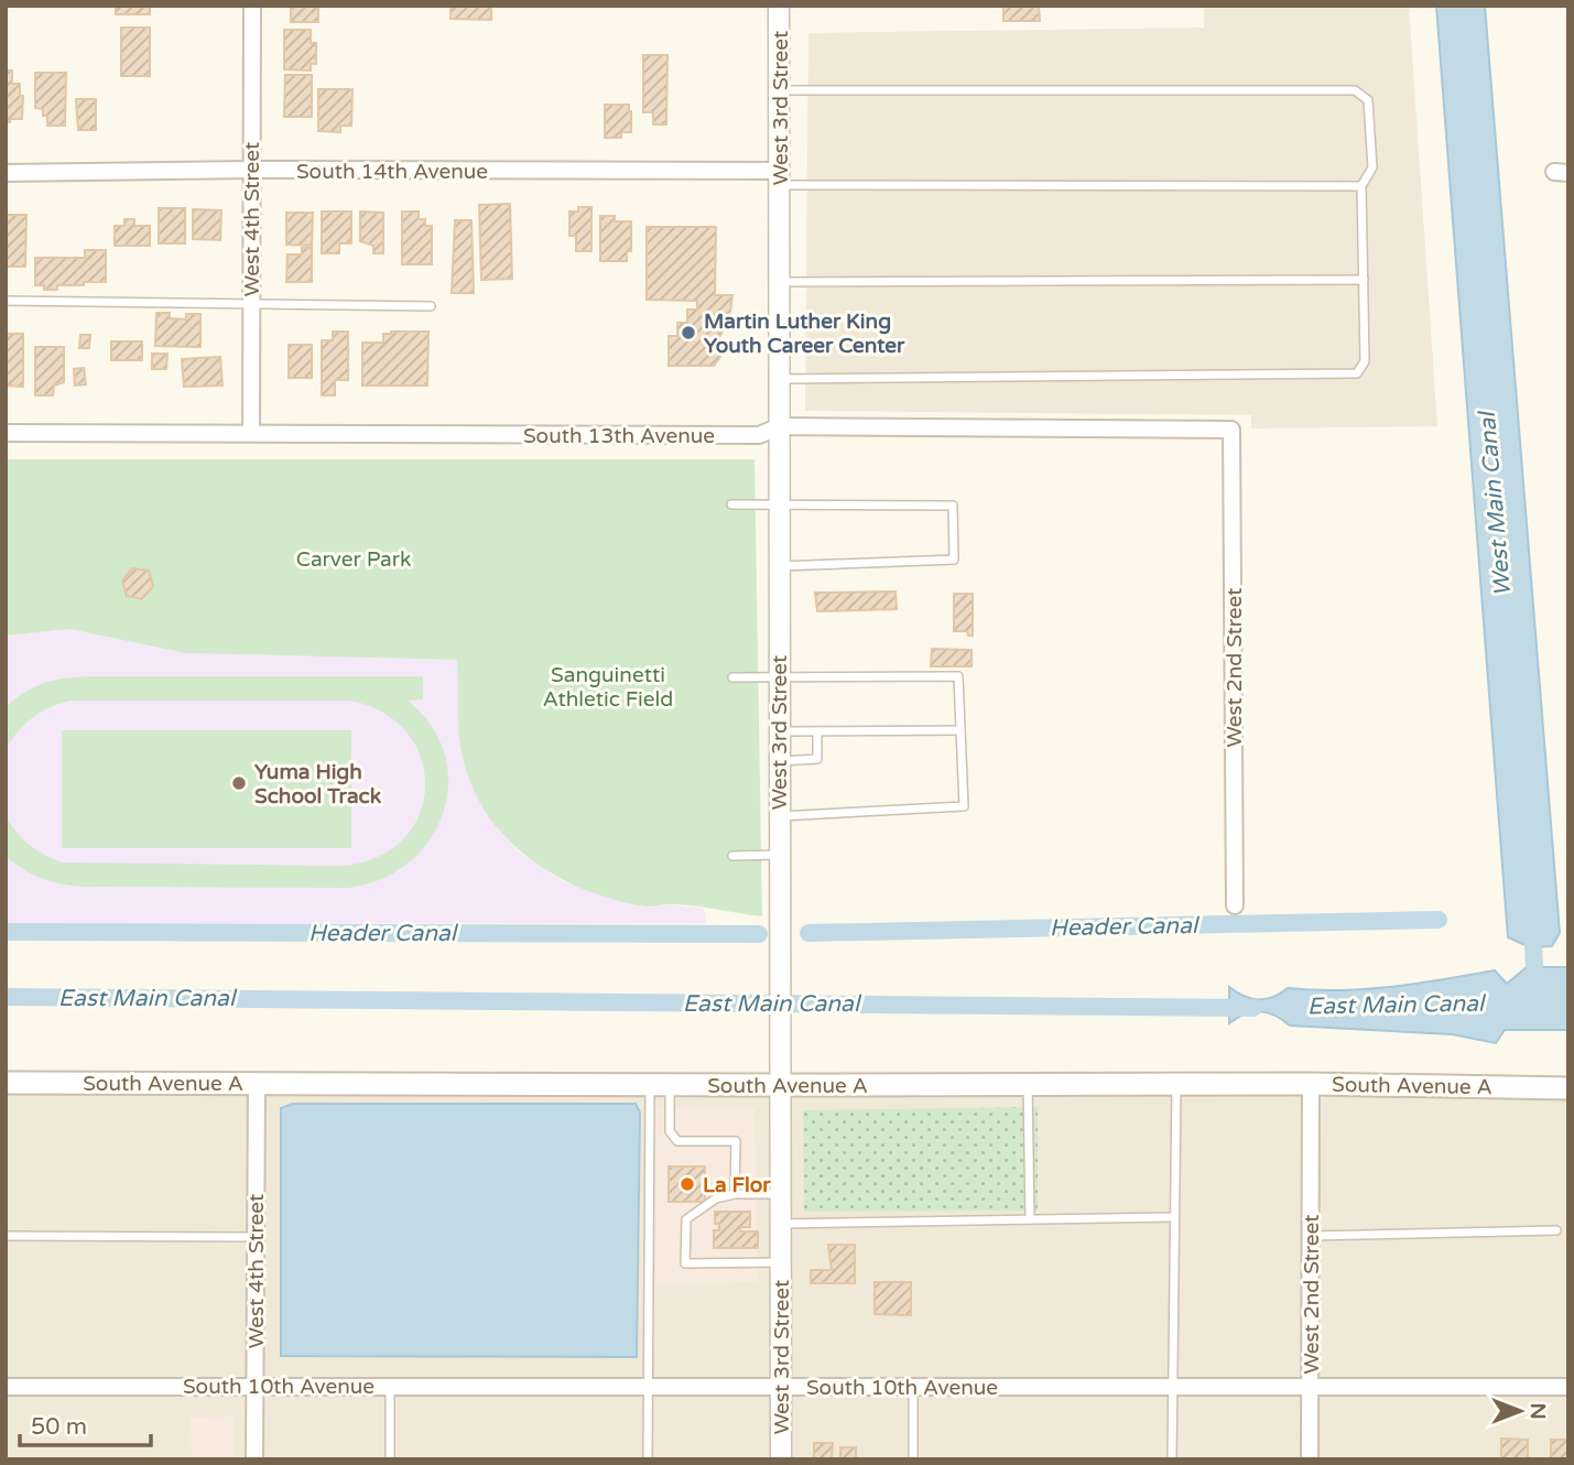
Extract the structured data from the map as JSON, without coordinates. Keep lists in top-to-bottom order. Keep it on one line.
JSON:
{"streets":{"main road":["South Avenue A"],"street":["West 3rd Street","South 14th Avenue","West 4th Street","South 13th Avenue","West 2nd Street","South 10th Avenue"]},"crossings":[["West 3rd Street","South 14th Avenue"],["West 3rd Street","South 13th Avenue"],["West 3rd Street","South Avenue A"],["West 3rd Street","South 10th Avenue"],["South 14th Avenue","West 4th Street"],["West 4th Street","South 13th Avenue"],["West 4th Street","South Avenue A"],["West 4th Street","South 10th Avenue"],["South 13th Avenue","West 2nd Street"],["West 2nd Street","South Avenue A"],["West 2nd Street","South 10th Avenue"]],"water":["West Main Canal","Header Canal","East Main Canal"],"parks":["Carver Park","Sanguinetti Athletic Field"],"places":["Martin Luther King Youth Career Center","Yuma High School Track","La Flor"],"scale_bar":"50 m","north":"right"}
